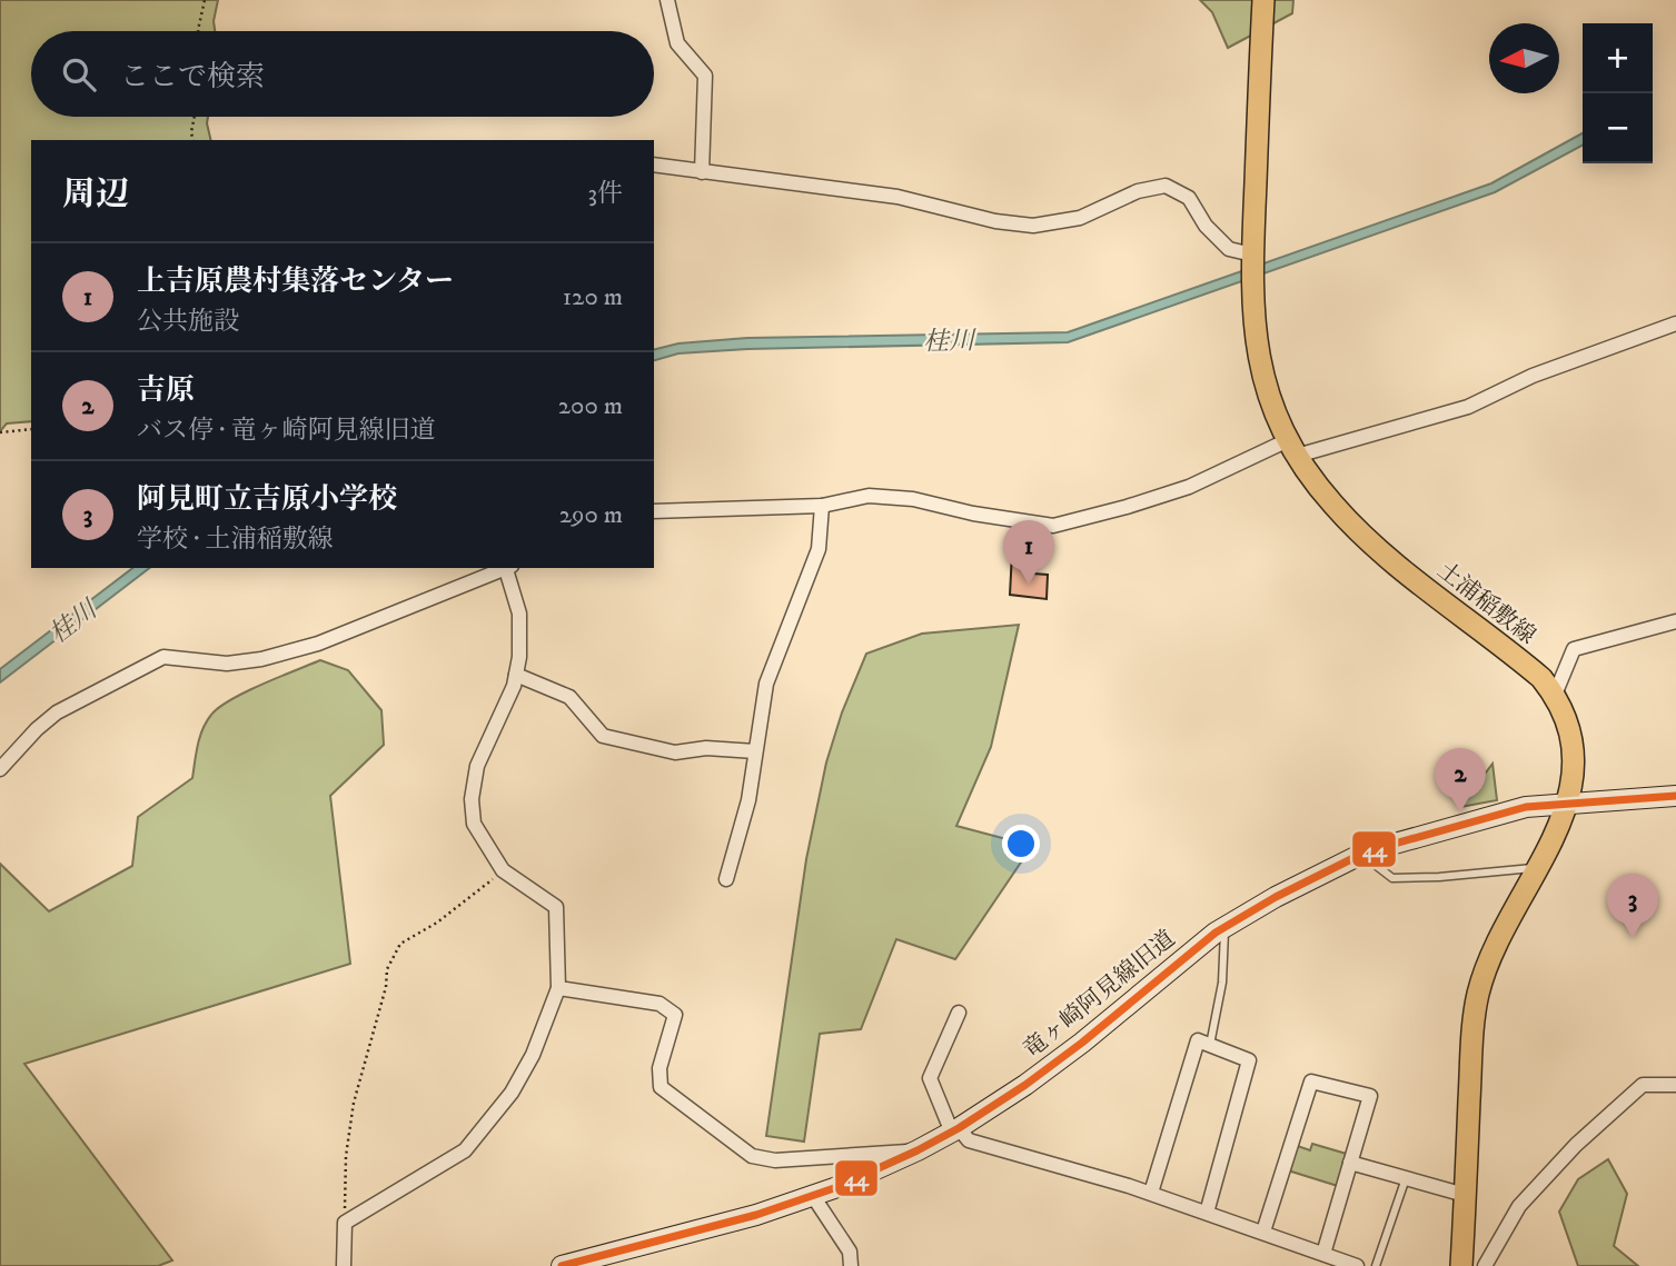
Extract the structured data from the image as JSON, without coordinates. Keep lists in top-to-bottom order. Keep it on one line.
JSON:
{"streets":{"main road":["土浦稲敷線"],"street":["竜ヶ崎阿見線旧道"]},"crossings":[["土浦稲敷線","竜ヶ崎阿見線旧道"]],"water":["桂川"],"lines":["transit line 44"],"north":"left","page":{"map_buttons":["+","−"],"search":"ここで検索","heading":["周辺","3件"],"list":[{"mark":"1","name":"上吉原農村集落センター","note":"公共施設","value":"120 m"},{"mark":"2","name":"吉原","note":"バス停 · 竜ヶ崎阿見線旧道","value":"200 m"},{"mark":"3","name":"阿見町立吉原小学校","note":"学校 · 土浦稲敷線","value":"290 m"}],"pins":["1","2","3"]}}
